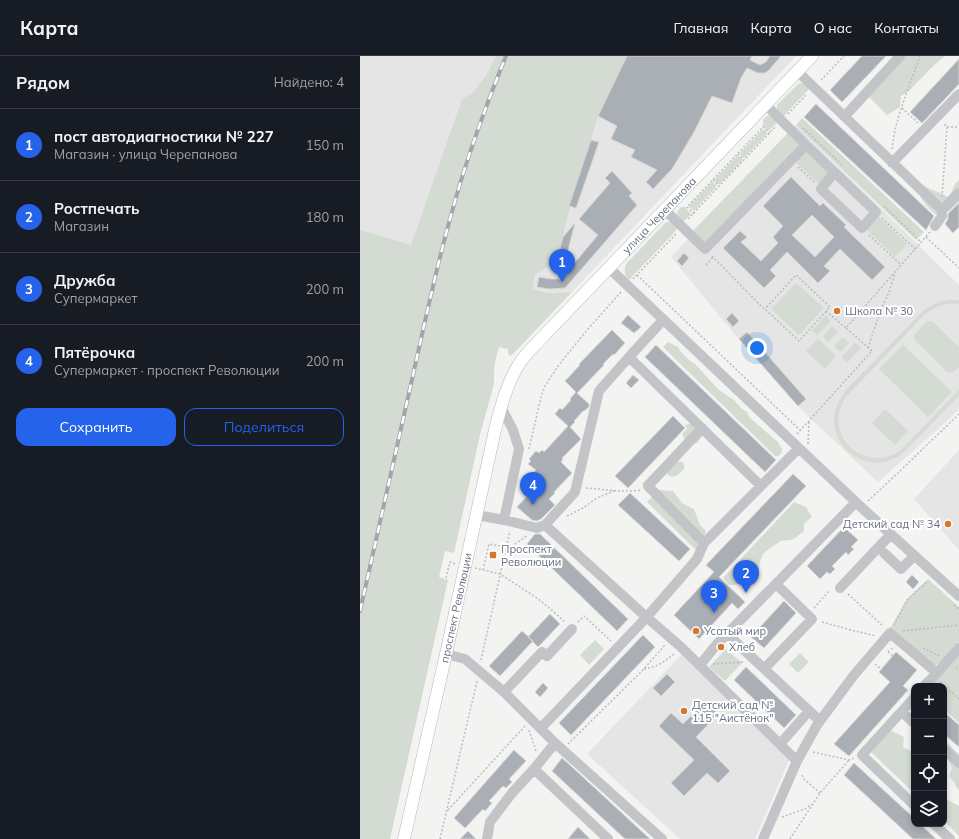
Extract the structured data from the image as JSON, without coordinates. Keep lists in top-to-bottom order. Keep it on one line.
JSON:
{"streets":{"main road":["улица Черепанова","проспект Революции"]},"crossings":[["улица Черепанова","проспект Революции"]],"places":{"other":["Школа № 30","Детский сад № 34","Усатый мир","Хлеб","Детский сад № 115 \"Аистёнок\""],"transit":["Проспект Революции"]},"page":{"header":"Карта","nav":["Главная","Карта","О нас","Контакты"],"heading":["Рядом","Найдено: 4"],"list":[{"mark":"1","name":"пост автодиагностики № 227","note":"Магазин · улица Черепанова","value":"150 m"},{"mark":"2","name":"Ростпечать","note":"Магазин","value":"180 m"},{"mark":"3","name":"Дружба","note":"Супермаркет","value":"200 m"},{"mark":"4","name":"Пятёрочка","note":"Супермаркет · проспект Революции","value":"200 m"}],"pins":["1","4","2","3"],"buttons":["Сохранить","Поделиться"],"map_buttons":["+","−"]}}
